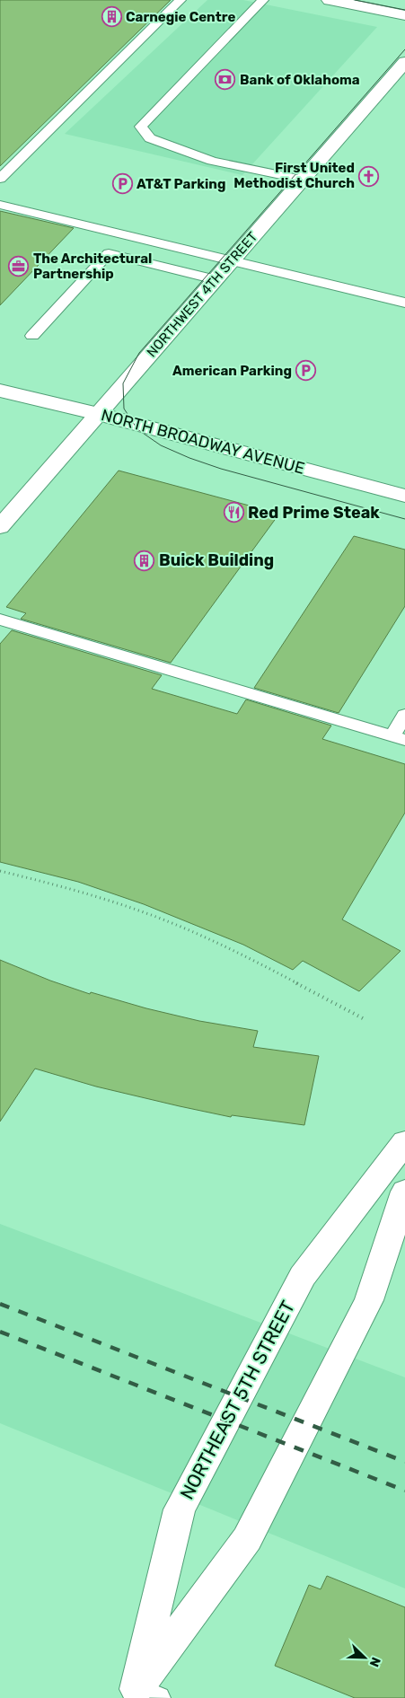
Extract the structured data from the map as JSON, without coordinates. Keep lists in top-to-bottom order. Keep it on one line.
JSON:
{"streets":{"main road":["NORTHWEST 4TH STREET","NORTH BROADWAY AVENUE","NORTHEAST 5TH STREET"]},"crossings":[["NORTHWEST 4TH STREET","NORTH BROADWAY AVENUE"]],"places":{"building":["Carnegie Centre","Buick Building"],"bank":["Bank of Oklahoma"],"church":["First United Methodist Church"],"parking":["AT&T Parking","American Parking"],"office":["The Architectural Partnership"],"restaurant":["Red Prime Steak"]},"north":"bottom right"}
